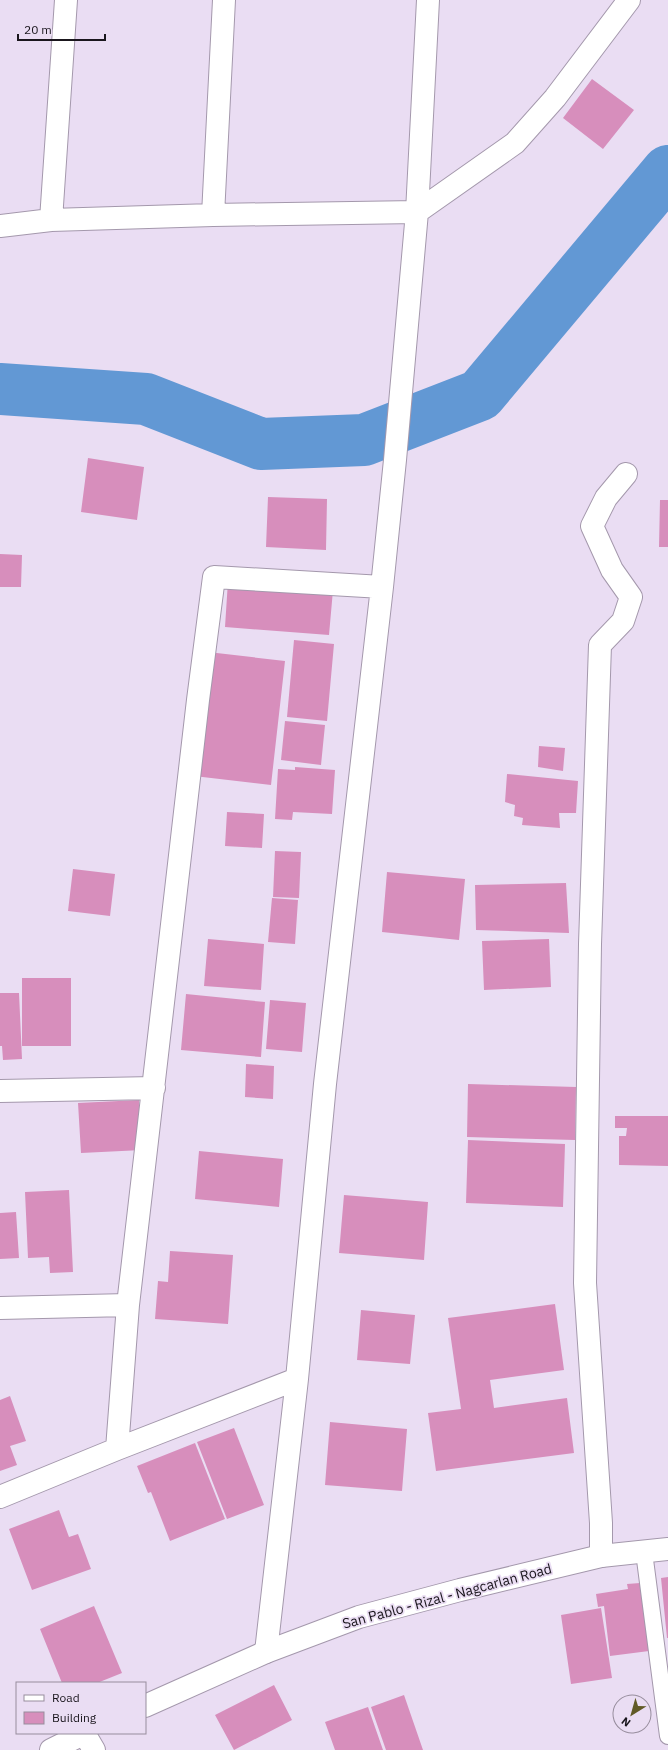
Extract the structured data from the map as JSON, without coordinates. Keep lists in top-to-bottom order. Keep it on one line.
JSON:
{"streets":{"street":["San Pablo - Rizal - Nagcarlan Road"]},"legend":["Road","Building"],"scale_bar":"20 m","north":"bottom left"}
